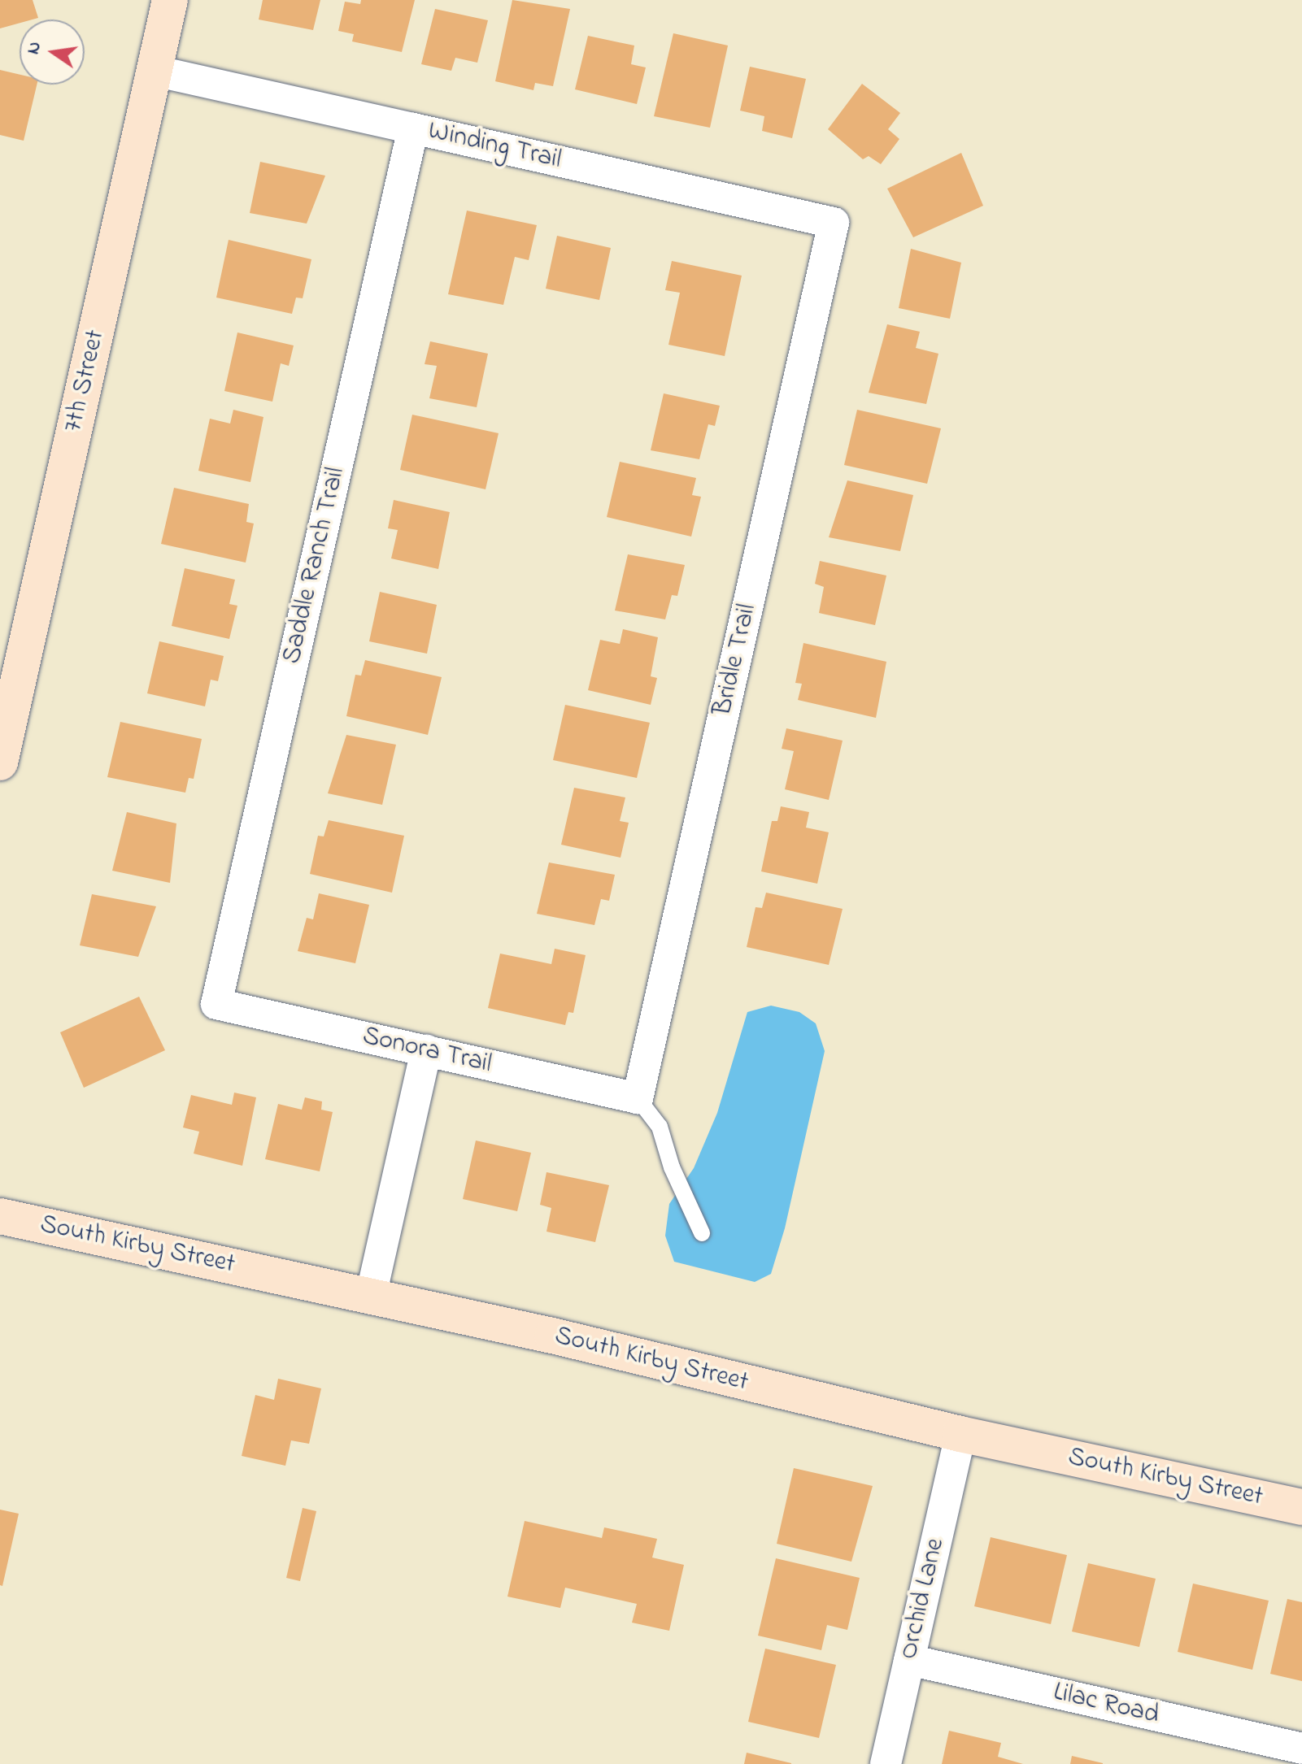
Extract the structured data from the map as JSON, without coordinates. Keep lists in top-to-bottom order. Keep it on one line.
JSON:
{"streets":{"street":["Winding Trail","7th Street","Saddle Ranch Trail","Bridle Trail","Sonora Trail","South Kirby Street","Orchid Lane","Lilac Road"]},"crossings":[["Winding Trail","7th Street"],["Winding Trail","Saddle Ranch Trail"],["Winding Trail","Bridle Trail"],["Saddle Ranch Trail","Sonora Trail"],["Bridle Trail","Sonora Trail"],["South Kirby Street","Orchid Lane"],["Orchid Lane","Lilac Road"]],"north":"left"}
